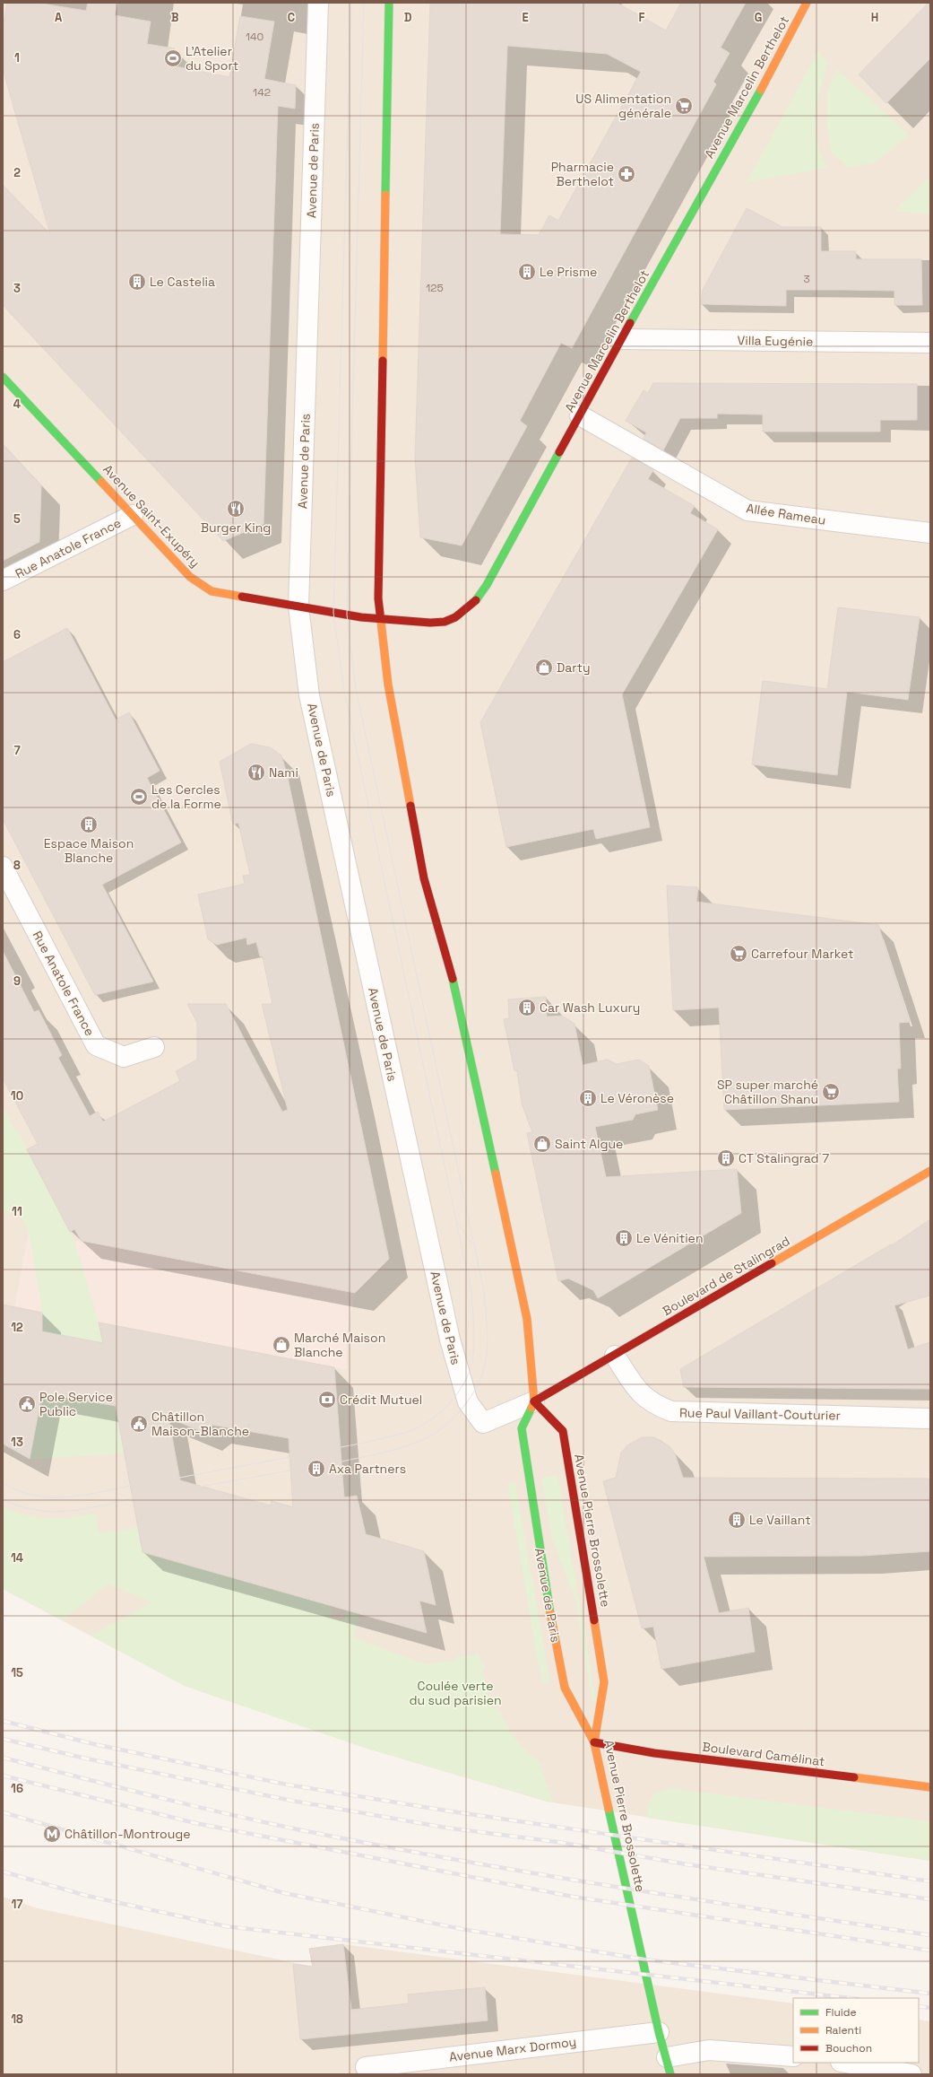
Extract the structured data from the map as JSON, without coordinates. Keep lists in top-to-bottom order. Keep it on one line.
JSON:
{"streets":{"main road":["Avenue Marcelin Berthelot","Avenue de Paris","Avenue Saint-Exupéry","Boulevard de Stalingrad","Avenue Pierre Brossolette","Boulevard Camélinat"],"street":["Villa Eugénie","Allée Rameau","Rue Anatole France","Rue Paul Vaillant-Couturier","Avenue Marx Dormoy"]},"crossings":[["Avenue Marcelin Berthelot","Avenue de Paris"],["Avenue Marcelin Berthelot","Villa Eugénie"],["Avenue Marcelin Berthelot","Allée Rameau"],["Avenue Marcelin Berthelot","Avenue Saint-Exupéry"],["Avenue de Paris","Avenue Saint-Exupéry"],["Avenue de Paris","Boulevard de Stalingrad"],["Avenue de Paris","Avenue Pierre Brossolette"],["Avenue de Paris","Boulevard Camélinat"],["Avenue Saint-Exupéry","Rue Anatole France"],["Boulevard de Stalingrad","Rue Paul Vaillant-Couturier"],["Boulevard de Stalingrad","Avenue Pierre Brossolette"],["Avenue Pierre Brossolette","Boulevard Camélinat"],["Avenue Pierre Brossolette","Avenue Marx Dormoy"]],"parks":["Coulée verte du sud parisien"],"places":{"sports":["L'Atelier du Sport","Les Cercles de la Forme"],"supermarket":["US Alimentation générale","Carrefour Market","SP super marché Châtillon Shanu"],"pharmacy":["Pharmacie Berthelot"],"building":["Le Prisme","Le Castelia","Espace Maison Blanche","Car Wash Luxury","Le Véronèse","CT Stalingrad 7","Le Vénitien","Axa Partners","Le Vaillant"],"restaurant":["Burger King","Nami"],"shop":["Darty","Saint Algue","Marché Maison Blanche"],"bank":["Crédit Mutuel"],"public building":["Pole Service Public","Châtillon Maison-Blanche"],"metro station":["Châtillon-Montrouge"]},"house_numbers":["140","142","3","125"],"legend":["Fluide","Ralenti","Bouchon"],"grid":{"columns":["A","B","C","D","E","F","G","H"],"rows":["1","2","3","4","5","6","7","8","9","10","11","12","13","14","15","16","17","18"]}}
